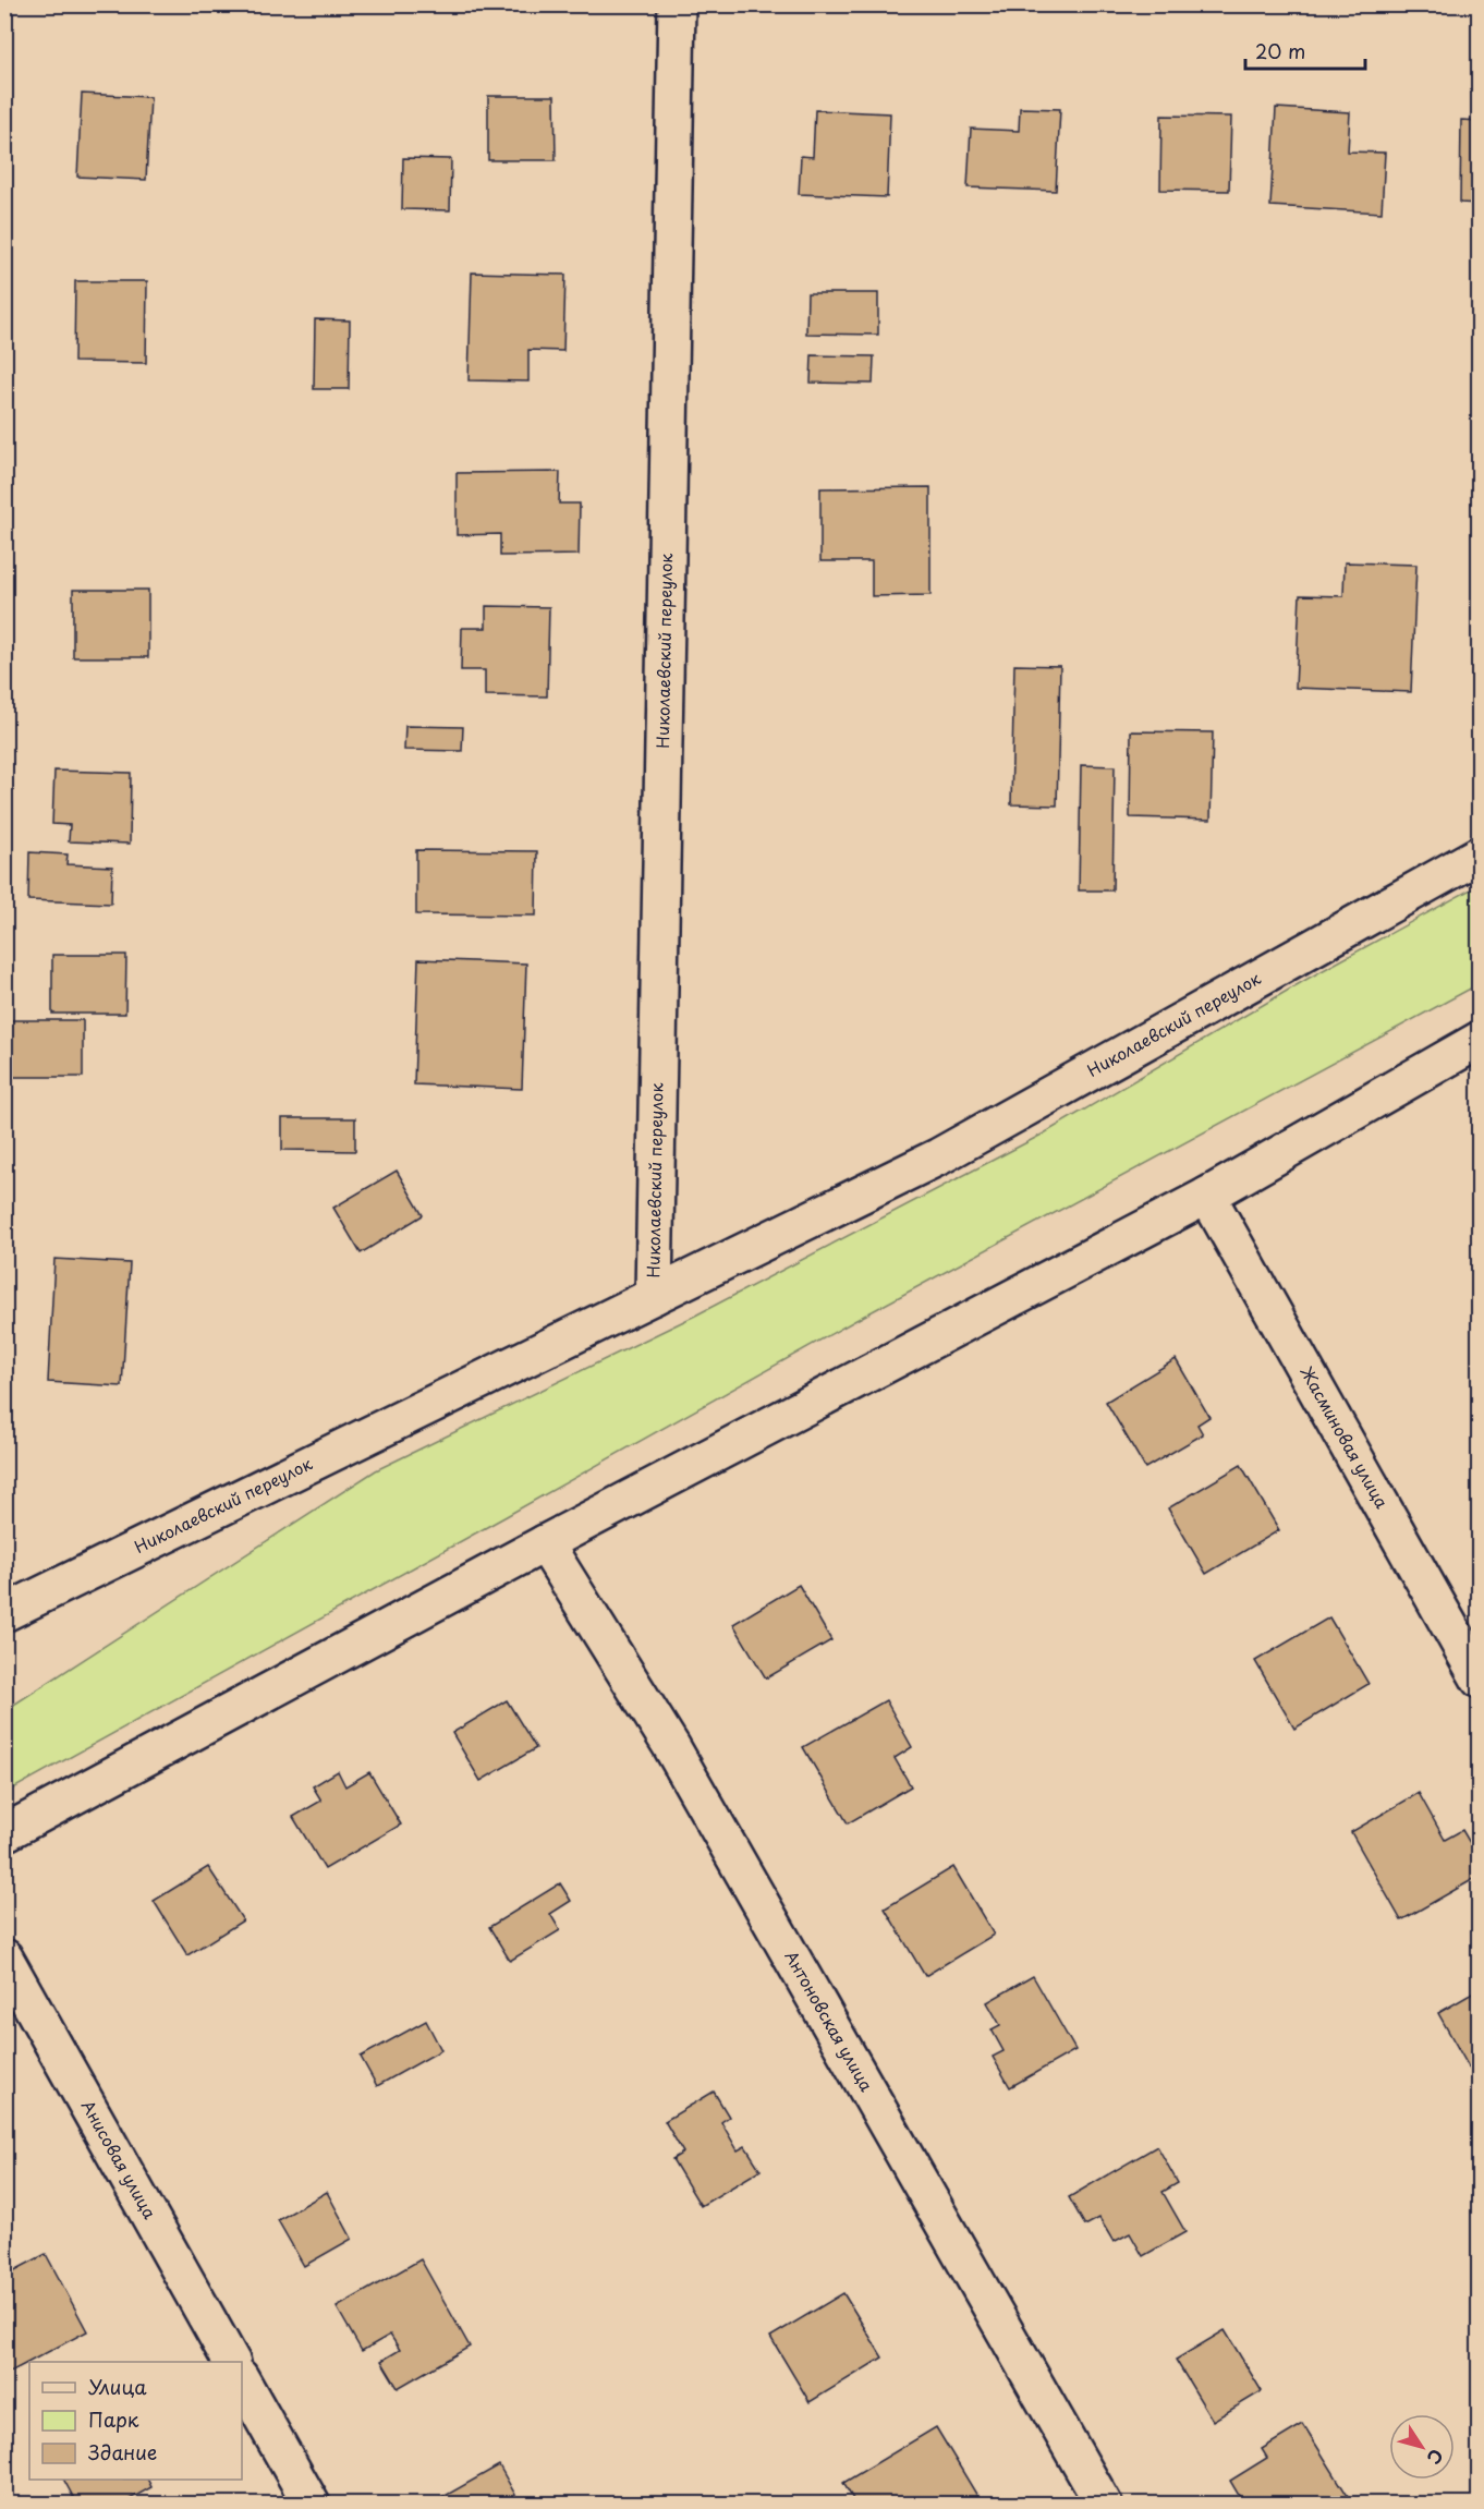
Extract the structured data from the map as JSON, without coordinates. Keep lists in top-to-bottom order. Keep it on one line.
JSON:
{"streets":{"street":["Николаевский переулок","Жасминовая улица","Антоновская улица","Анисовая улица"]},"legend":["Улица","Парк","Здание"],"scale_bar":"20 m","north":"bottom right"}
